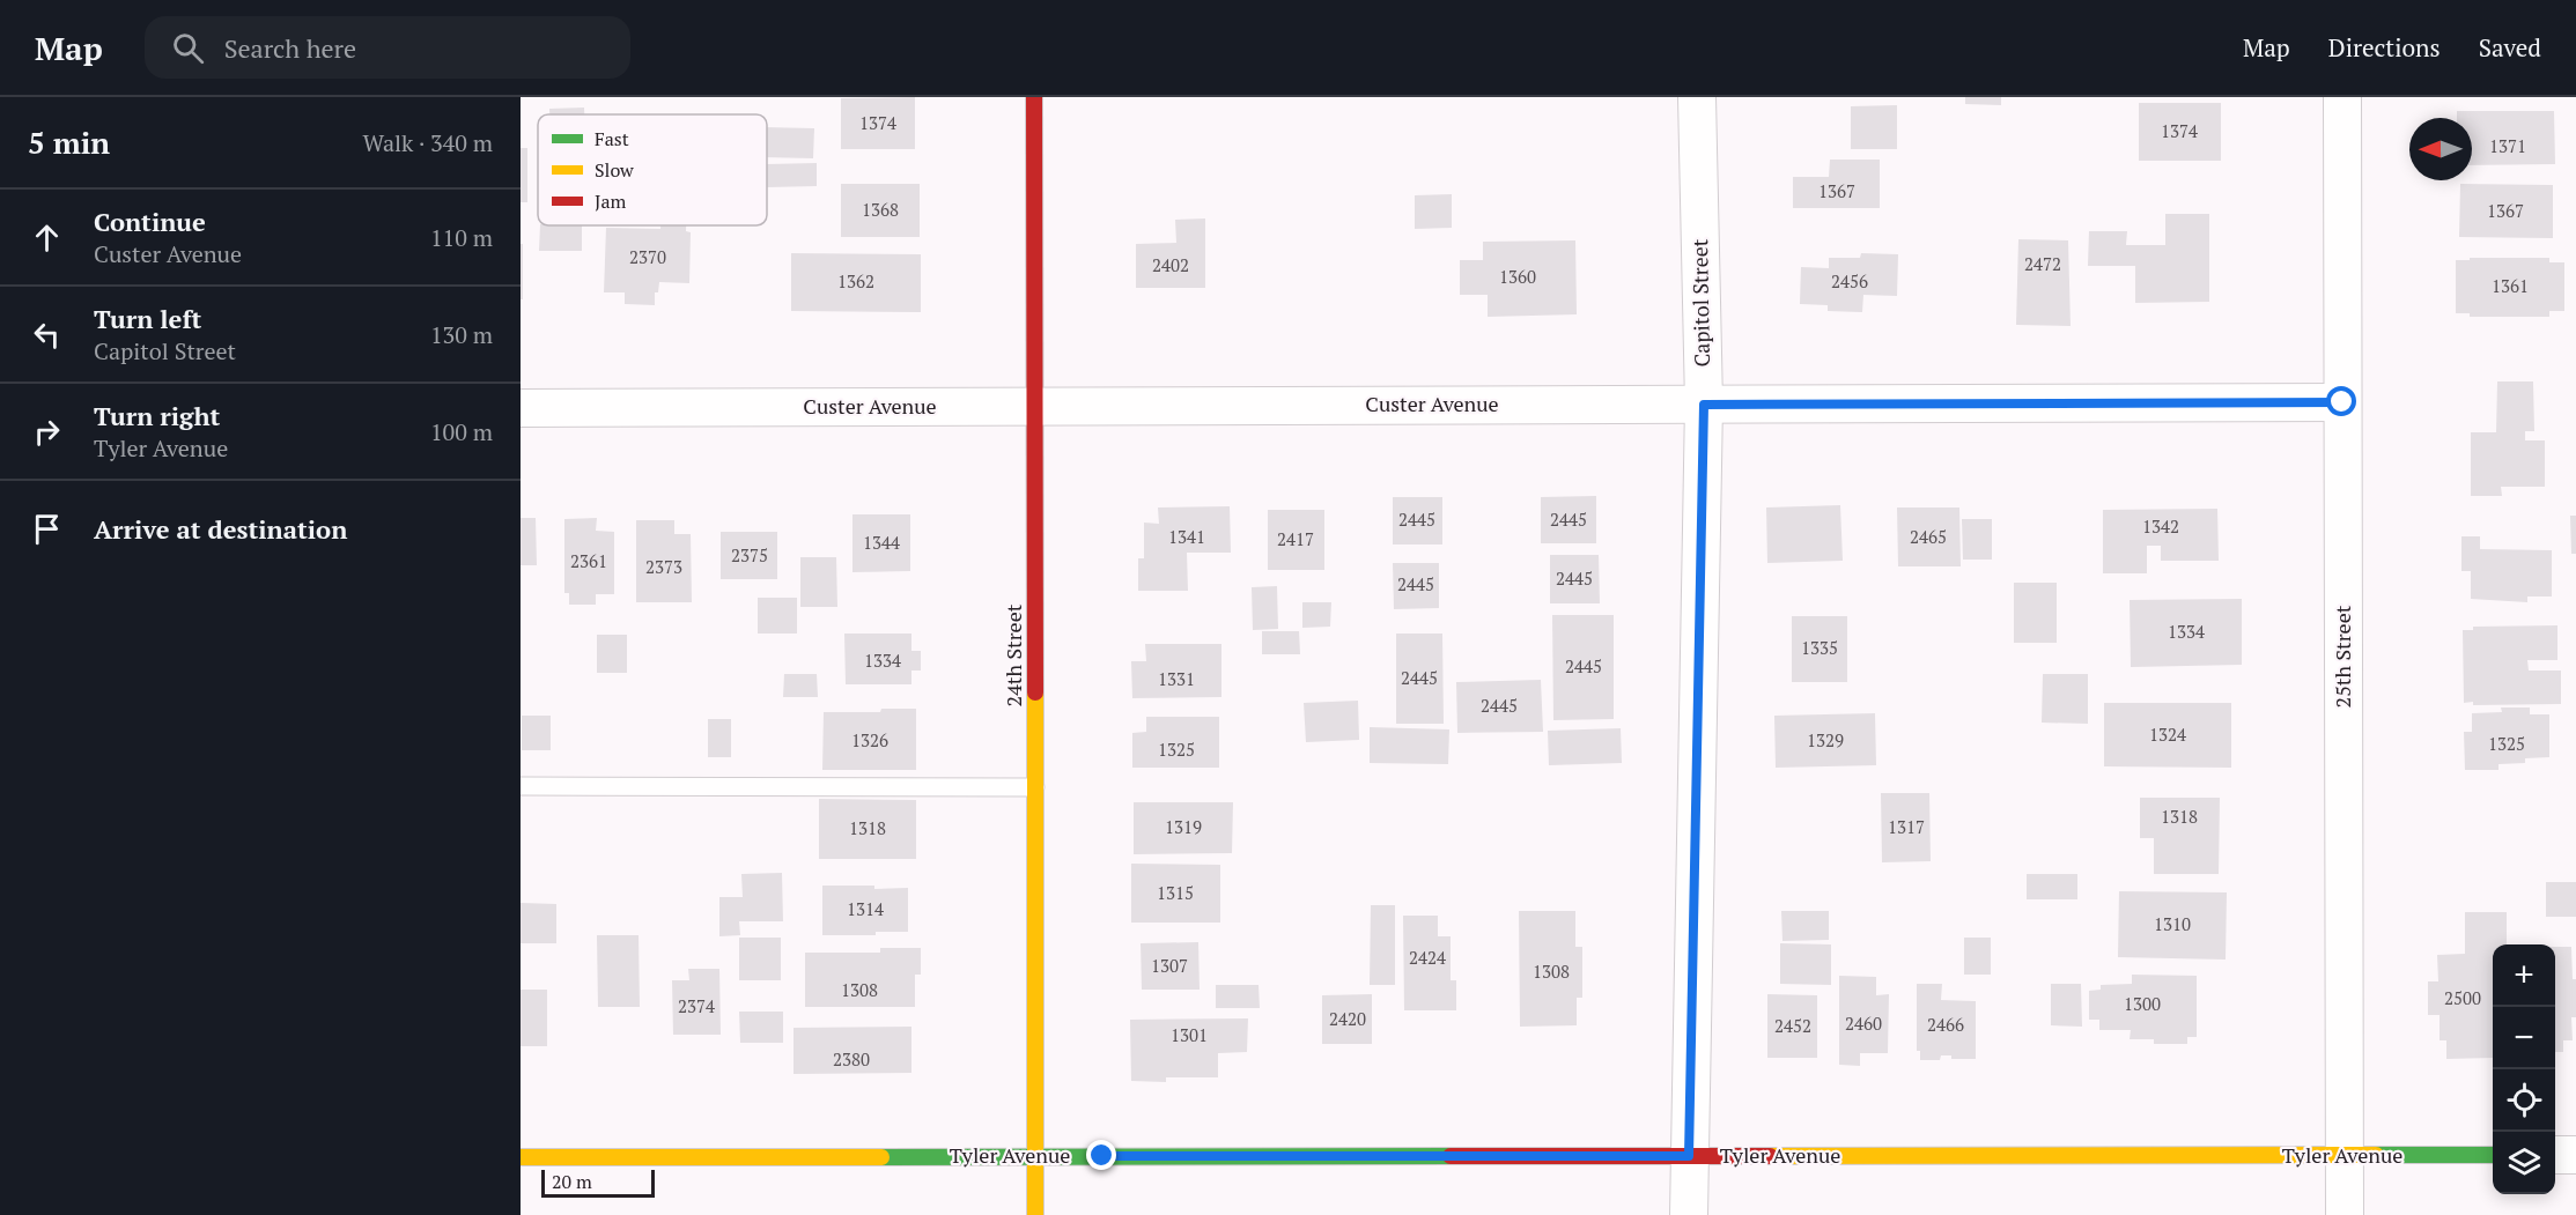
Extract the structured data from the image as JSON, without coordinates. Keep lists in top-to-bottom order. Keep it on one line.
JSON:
{"streets":{"street":["Capitol Street","Custer Avenue","24th Street","25th Street","Tyler Avenue"]},"crossings":[["Capitol Street","Custer Avenue"],["Capitol Street","Tyler Avenue"],["Custer Avenue","24th Street"],["Custer Avenue","25th Street"],["24th Street","Tyler Avenue"],["25th Street","Tyler Avenue"]],"house_numbers":["1374","1374","1371","1367","1368","1367","2370","2472","2402","1360","1362","2456","1361","2445","2445","1342","1341","2465","2417","1344","2375","2361","2373","2445","2445","1334","1335","1334","2445","2445","1331","2445","1324","1326","1329","1325","1325","1318","1319","1317","1318","1315","1314","1310","2424","1307","1308","1308","2500","1300","2374","2420","2460","2466","2452","1301","2380"],"legend":["Fast","Slow","Jam"],"scale_bar":"20 m","north":"left","page":{"header":"Map","search":"Search here","nav":["Map","Directions","Saved"],"heading":["5 min","Walk · 340 m"],"list":[["Continue","Custer Avenue","110 m"],["Turn left","Capitol Street","130 m"],["Turn right","Tyler Avenue","100 m"],"Arrive at destination"],"map_buttons":["+","−"],"scale":"20 m"}}
